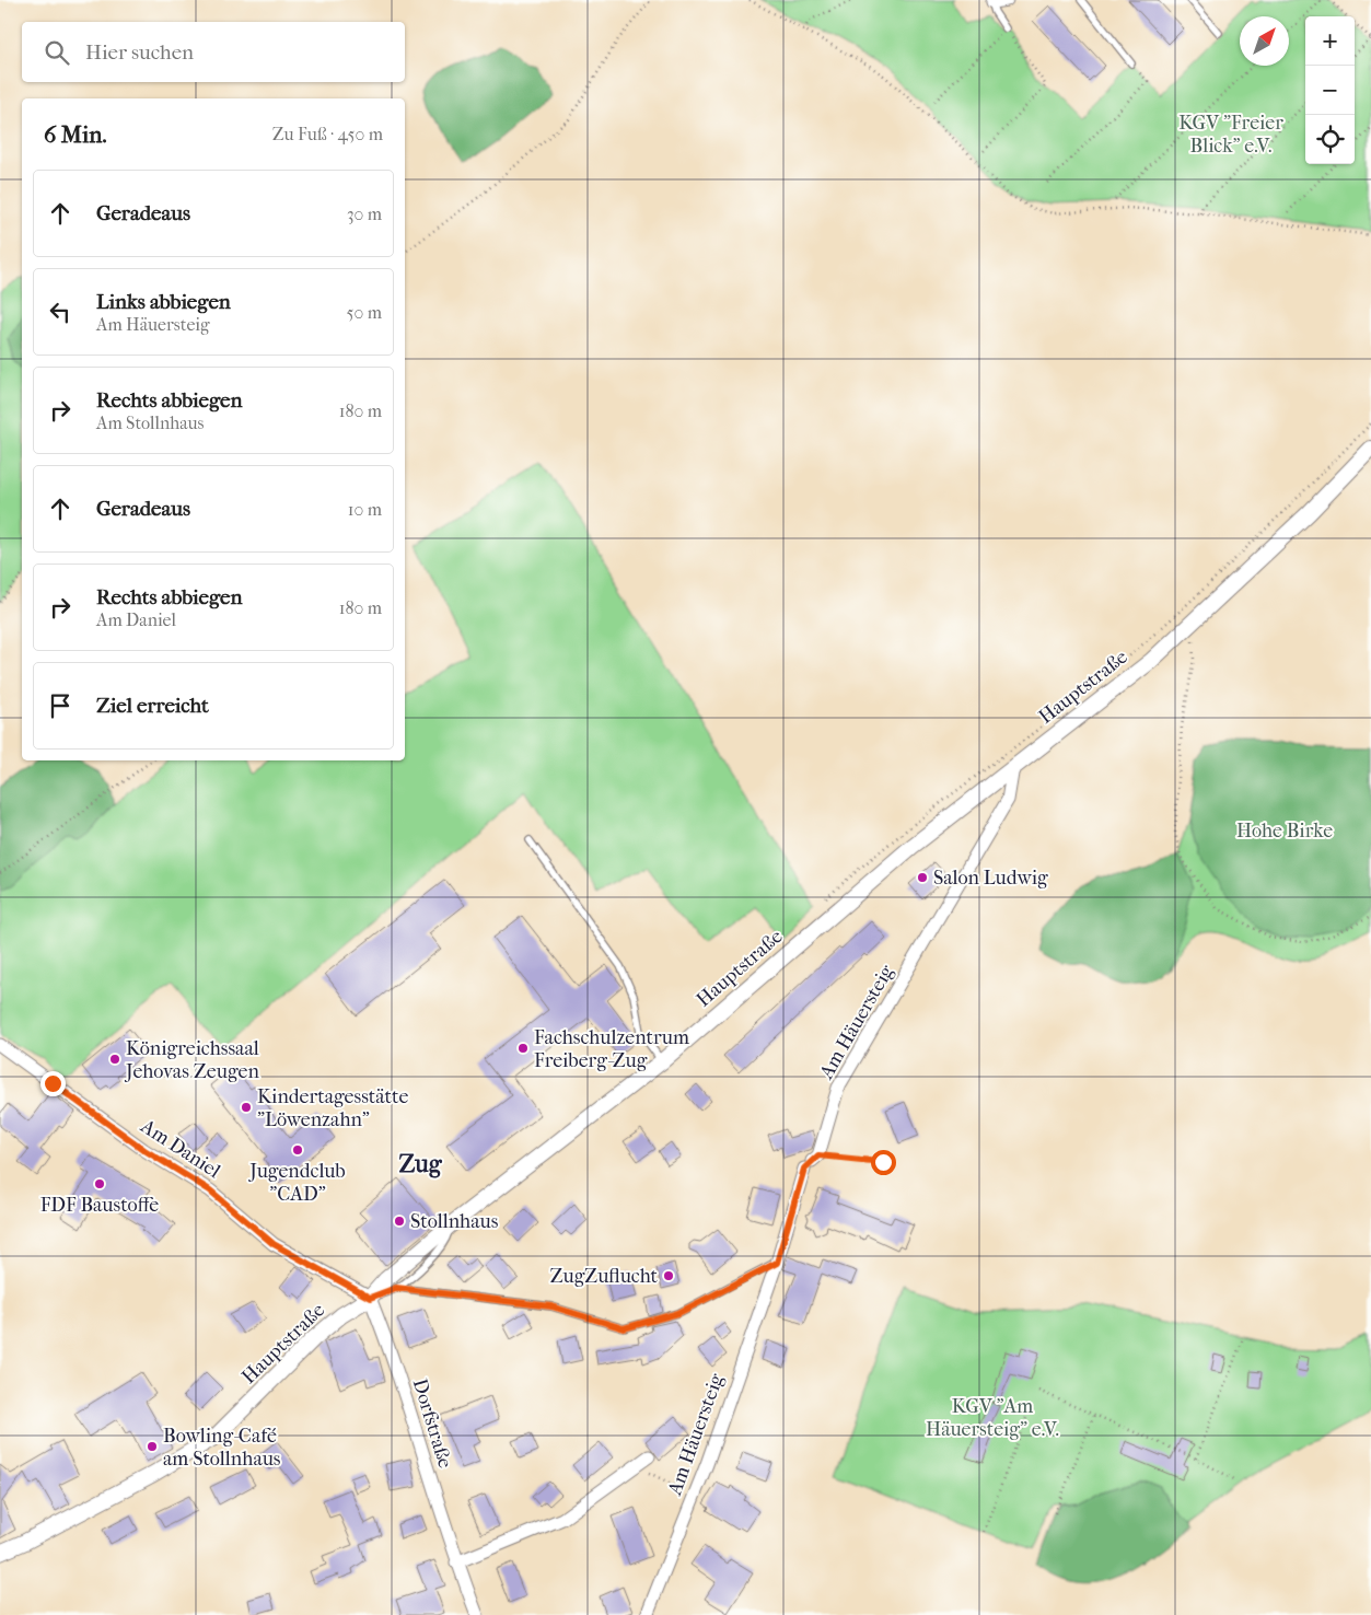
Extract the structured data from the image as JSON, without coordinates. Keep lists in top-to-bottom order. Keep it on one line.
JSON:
{"streets":{"street":["Hauptstraße","Am Häuersteig","Am Daniel","Dorfstraße"]},"crossings":[["Hauptstraße","Am Häuersteig"],["Hauptstraße","Am Daniel"],["Hauptstraße","Dorfstraße"],["Am Daniel","Dorfstraße"]],"districts":["Zug"],"parks":["KGV \"Freier Blick\" e.V.","Hohe Birke","KGV \"Am Häuersteig\" e.V."],"places":["Salon Ludwig","Fachschulzentrum Freiberg-Zug","Königreichssaal Jehovas Zeugen","Kindertagesstätte \"Löwenzahn\"","Jugendclub \"CAD\"","FDF Baustoffe","Stollnhaus","ZugZuflucht","Bowling-Café am Stollnhaus"],"north":"top right","page":{"map_buttons":["+","−"],"search":"Hier suchen","heading":["6 Min.","Zu Fuß · 450 m"],"list":[["Geradeaus","30 m"],["Links abbiegen","Am Häuersteig","50 m"],["Rechts abbiegen","Am Stollnhaus","180 m"],["Geradeaus","10 m"],["Rechts abbiegen","Am Daniel","180 m"],"Ziel erreicht"]}}
